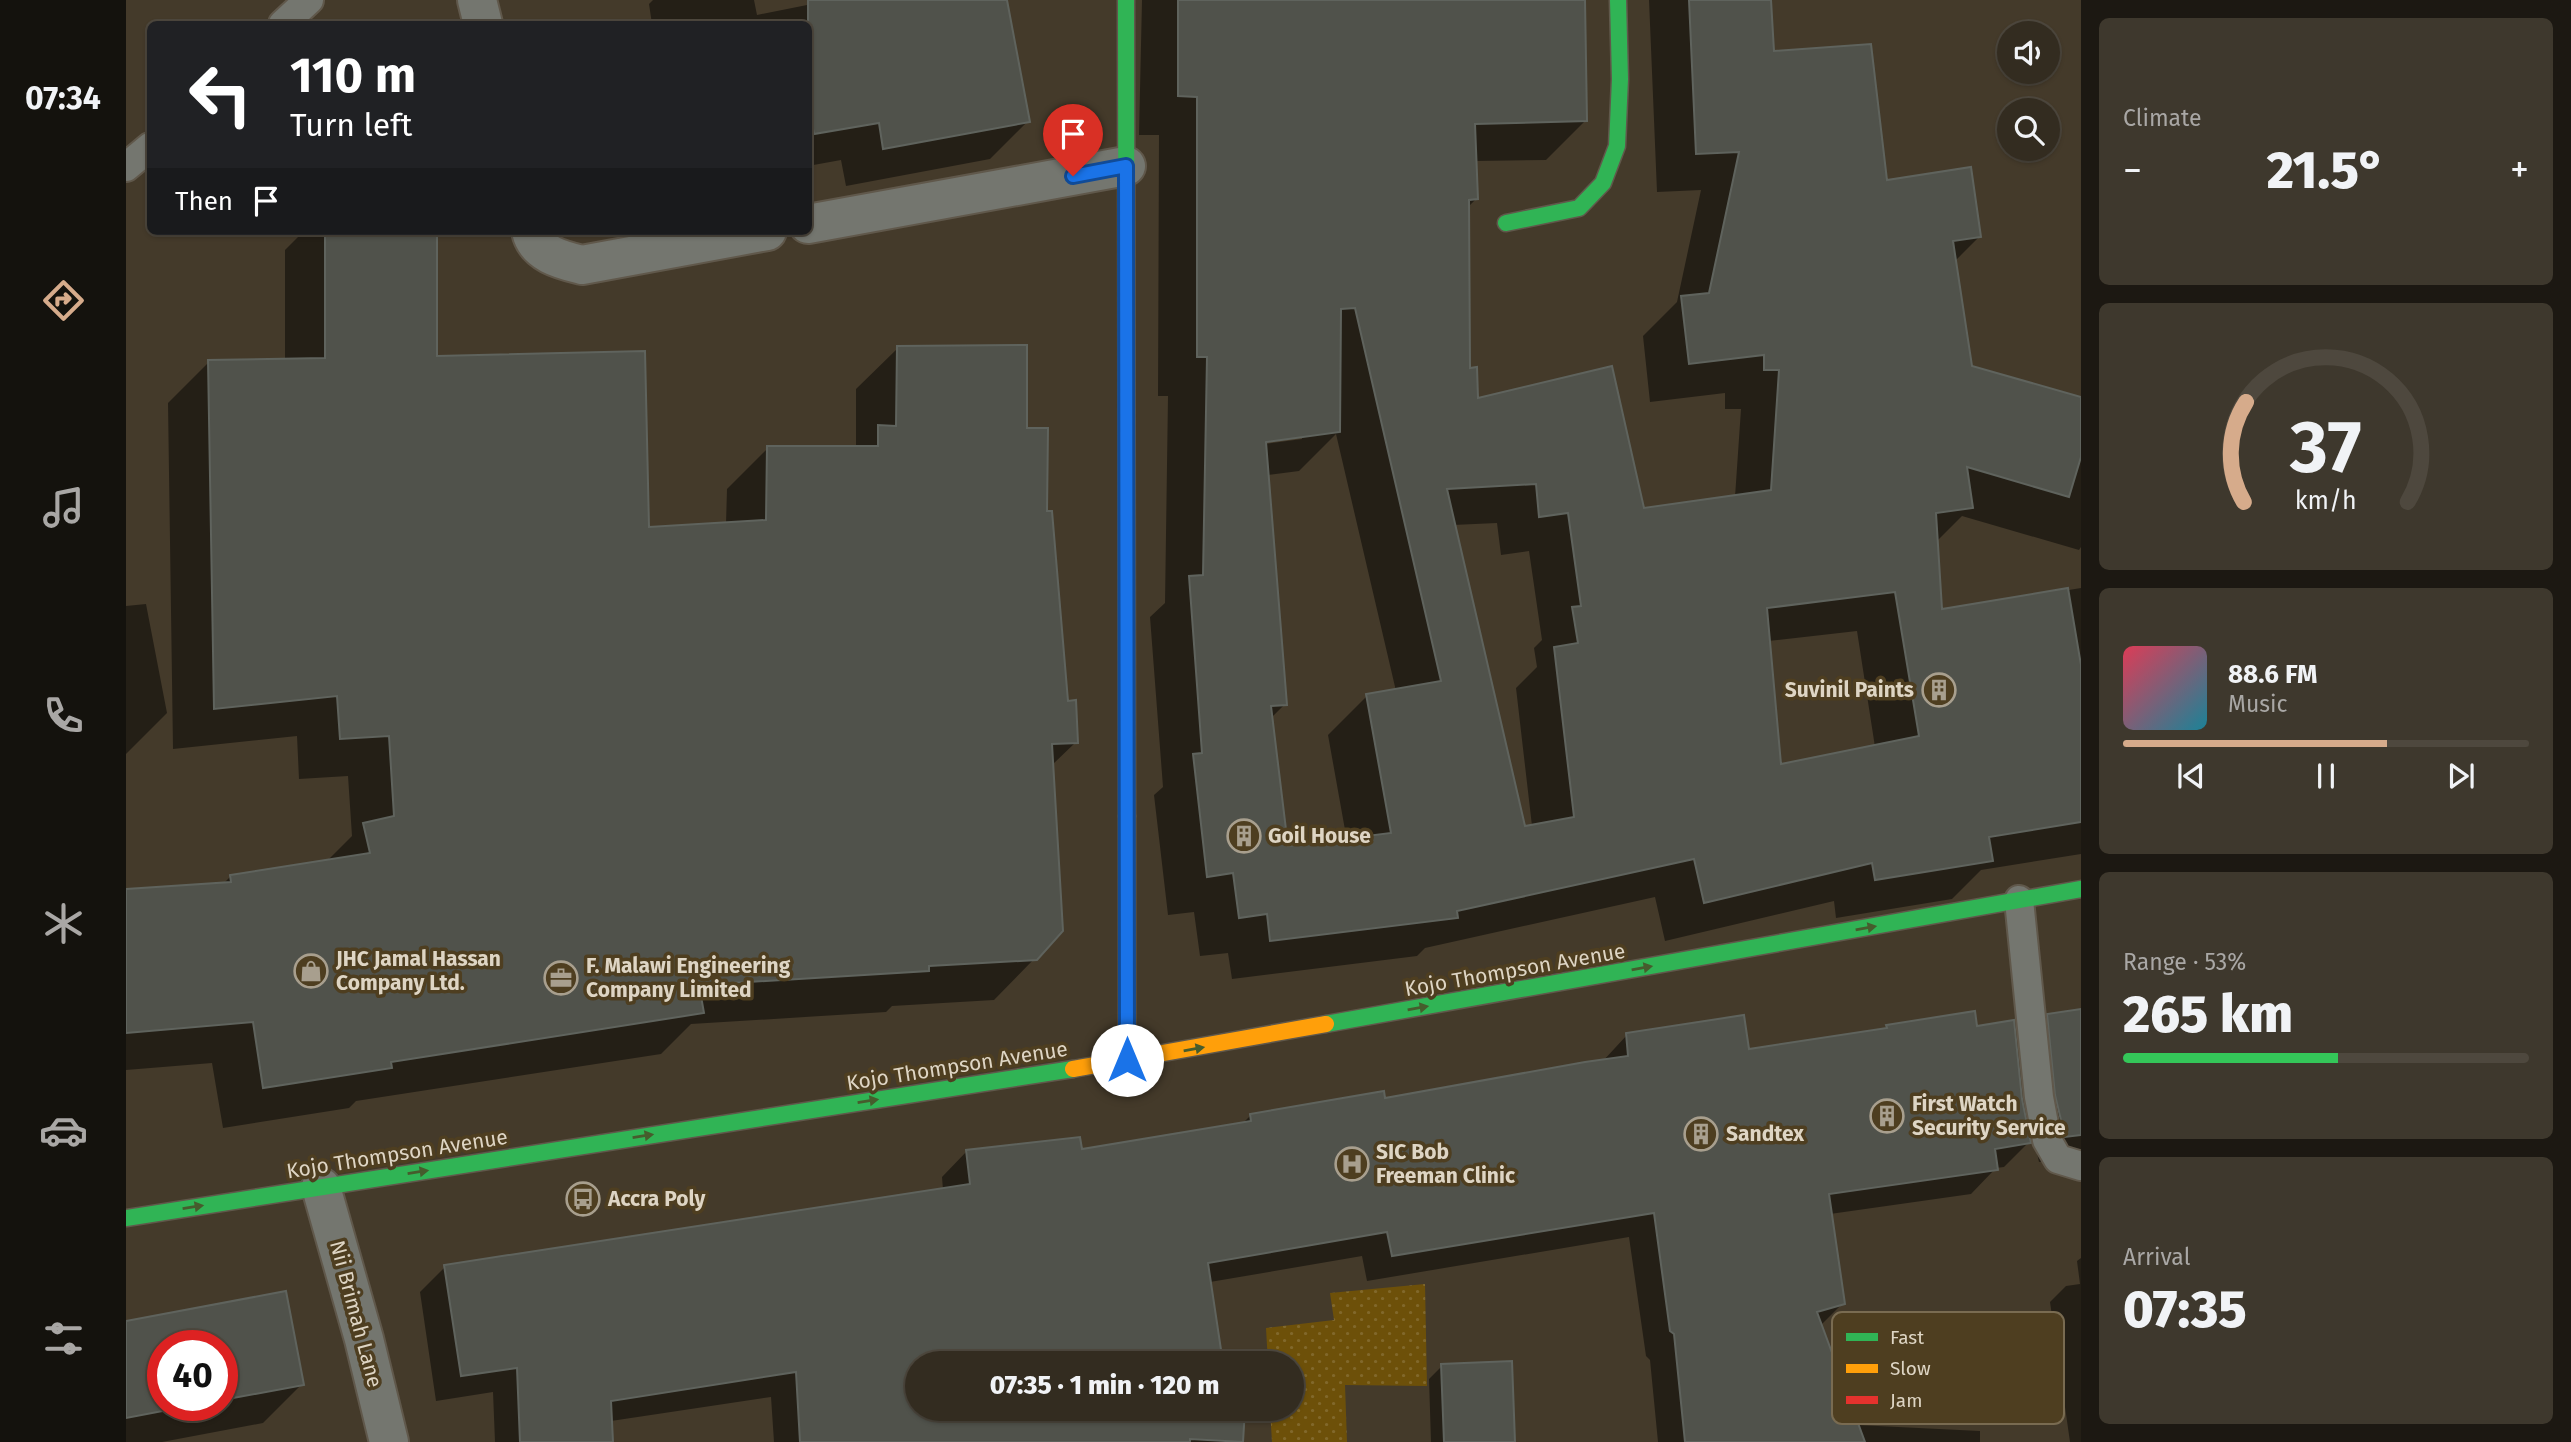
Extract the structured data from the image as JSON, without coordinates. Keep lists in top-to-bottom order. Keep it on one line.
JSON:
{"streets":{"main road":["Kojo Thompson Avenue"],"street":["Nii Brimah Lane"]},"crossings":[["Kojo Thompson Avenue","Nii Brimah Lane"]],"one_way":["Kojo Thompson Avenue"],"places":{"building":["Suvinil Paints","Goil House","First Watch Security Service","Sandtex"],"shop":["JHC Jamal Hassan Company Ltd."],"office":["F. Malawi Engineering Company Limited"],"hospital":["SIC Bob Freeman Clinic"],"bus stop":["Accra Poly"]},"legend":["Fast","Slow","Jam"],"page":{"tabs":"07:34","tile":["Climate",["Range · 53%","265 km"],["Arrival","07:35"]],"turn":["110 m","Turn left"],"heat":["−","21.5°","+"],"then":"Then","song":["88.6 FM","Music"],"limit":"40","trip":"07:35 · 1 min · 120 m","gauge":["37","km/h"]}}
